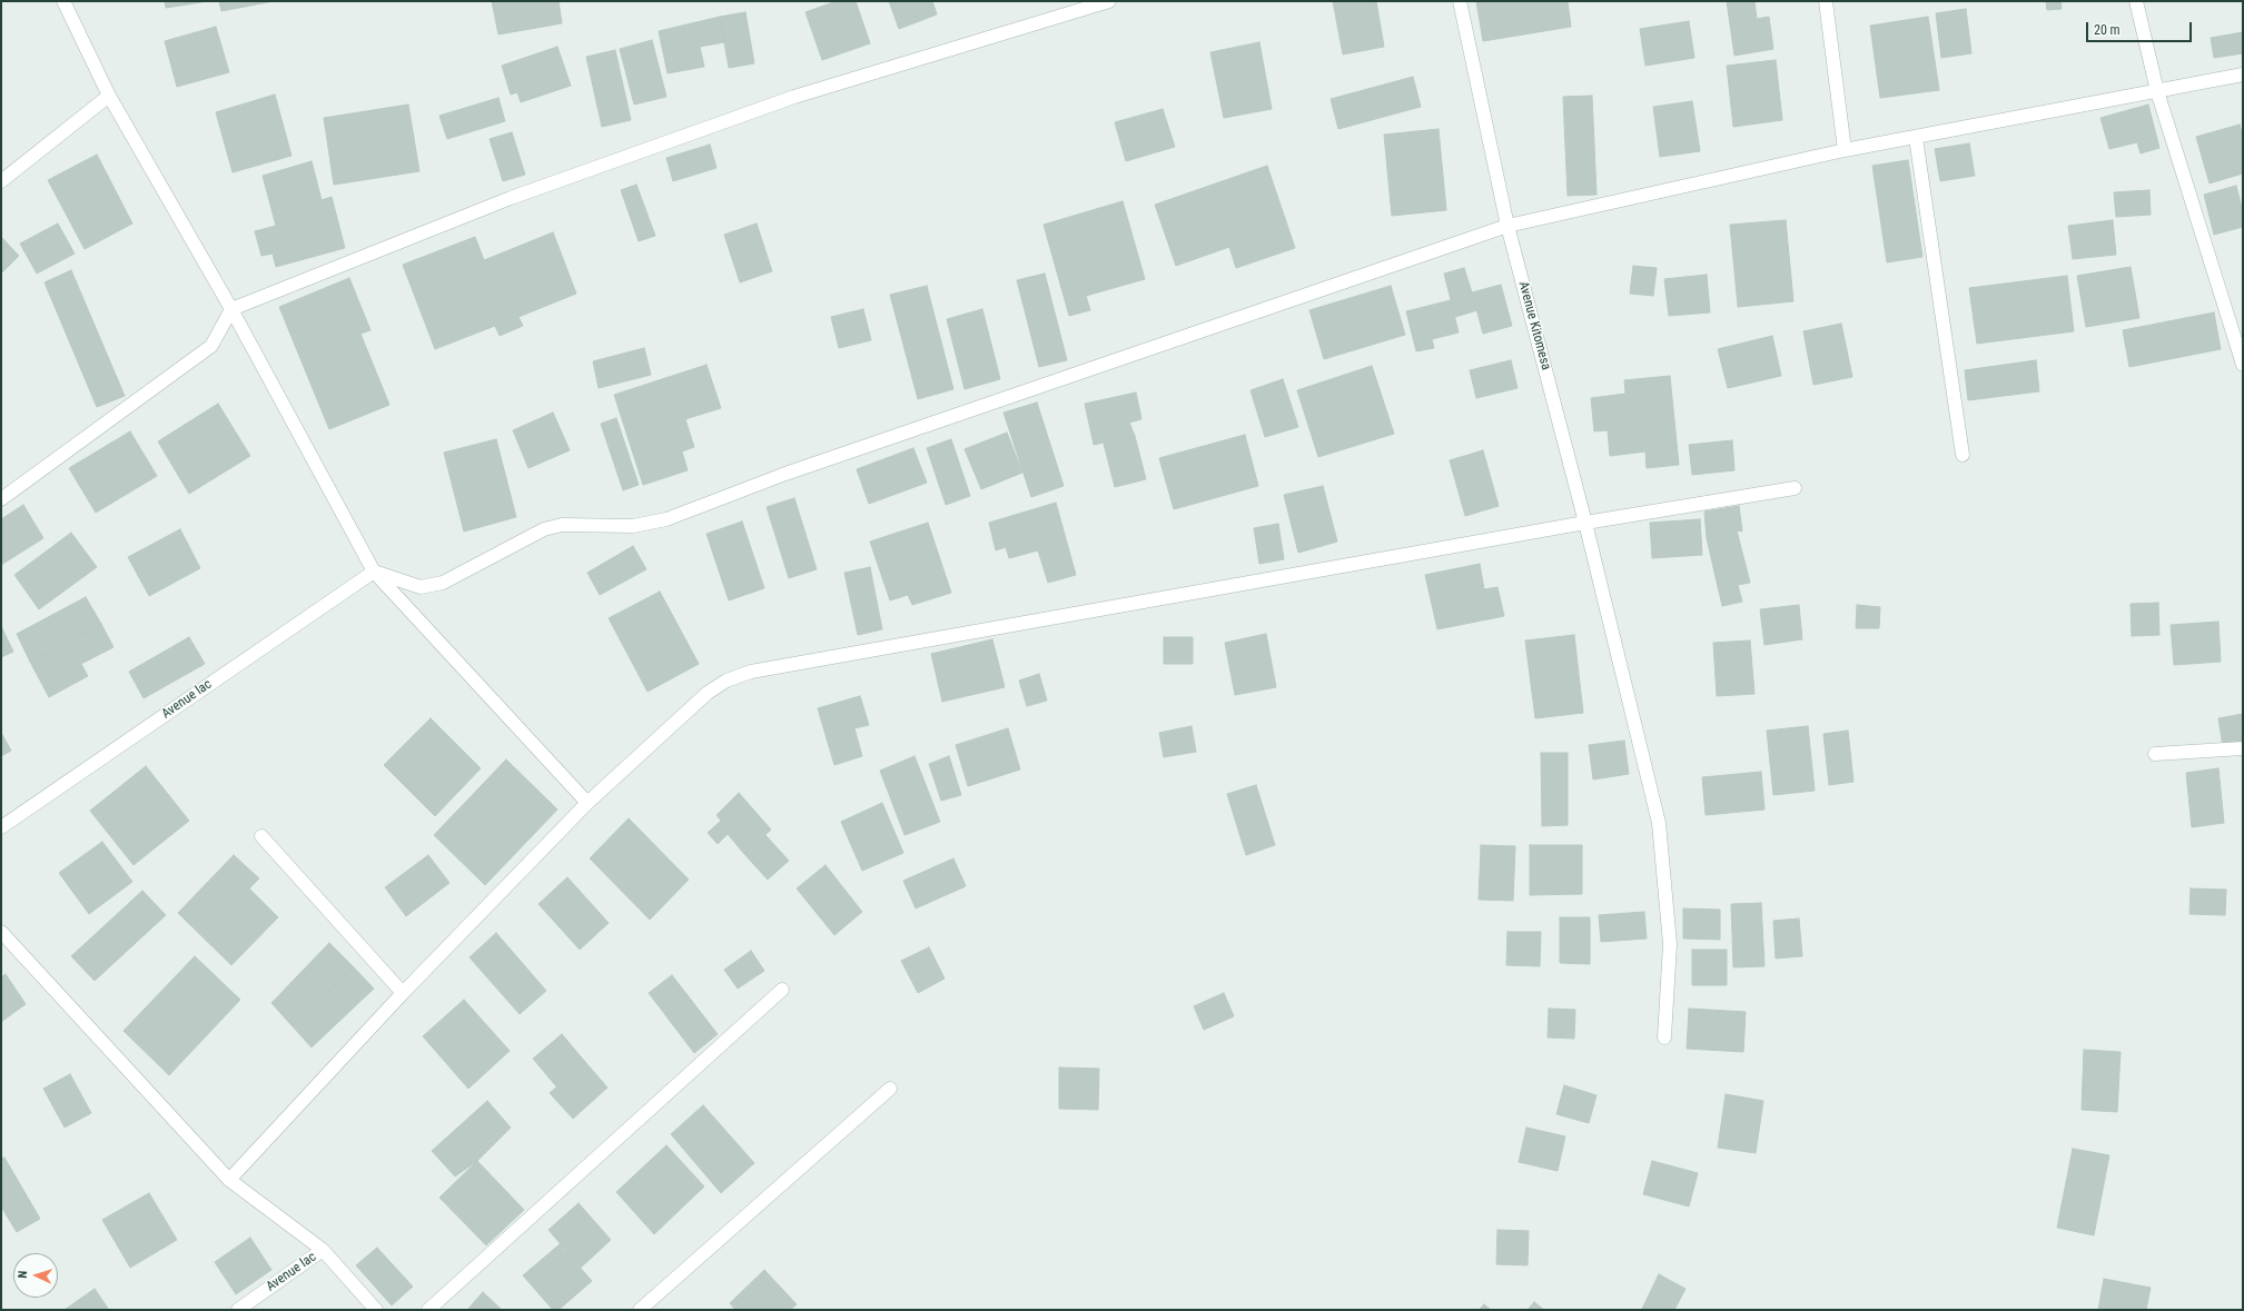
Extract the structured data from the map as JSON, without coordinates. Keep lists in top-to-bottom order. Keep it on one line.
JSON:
{"streets":{"street":["Avenue Kitomesa","Avenue lac"]},"scale_bar":"20 m","north":"left"}
